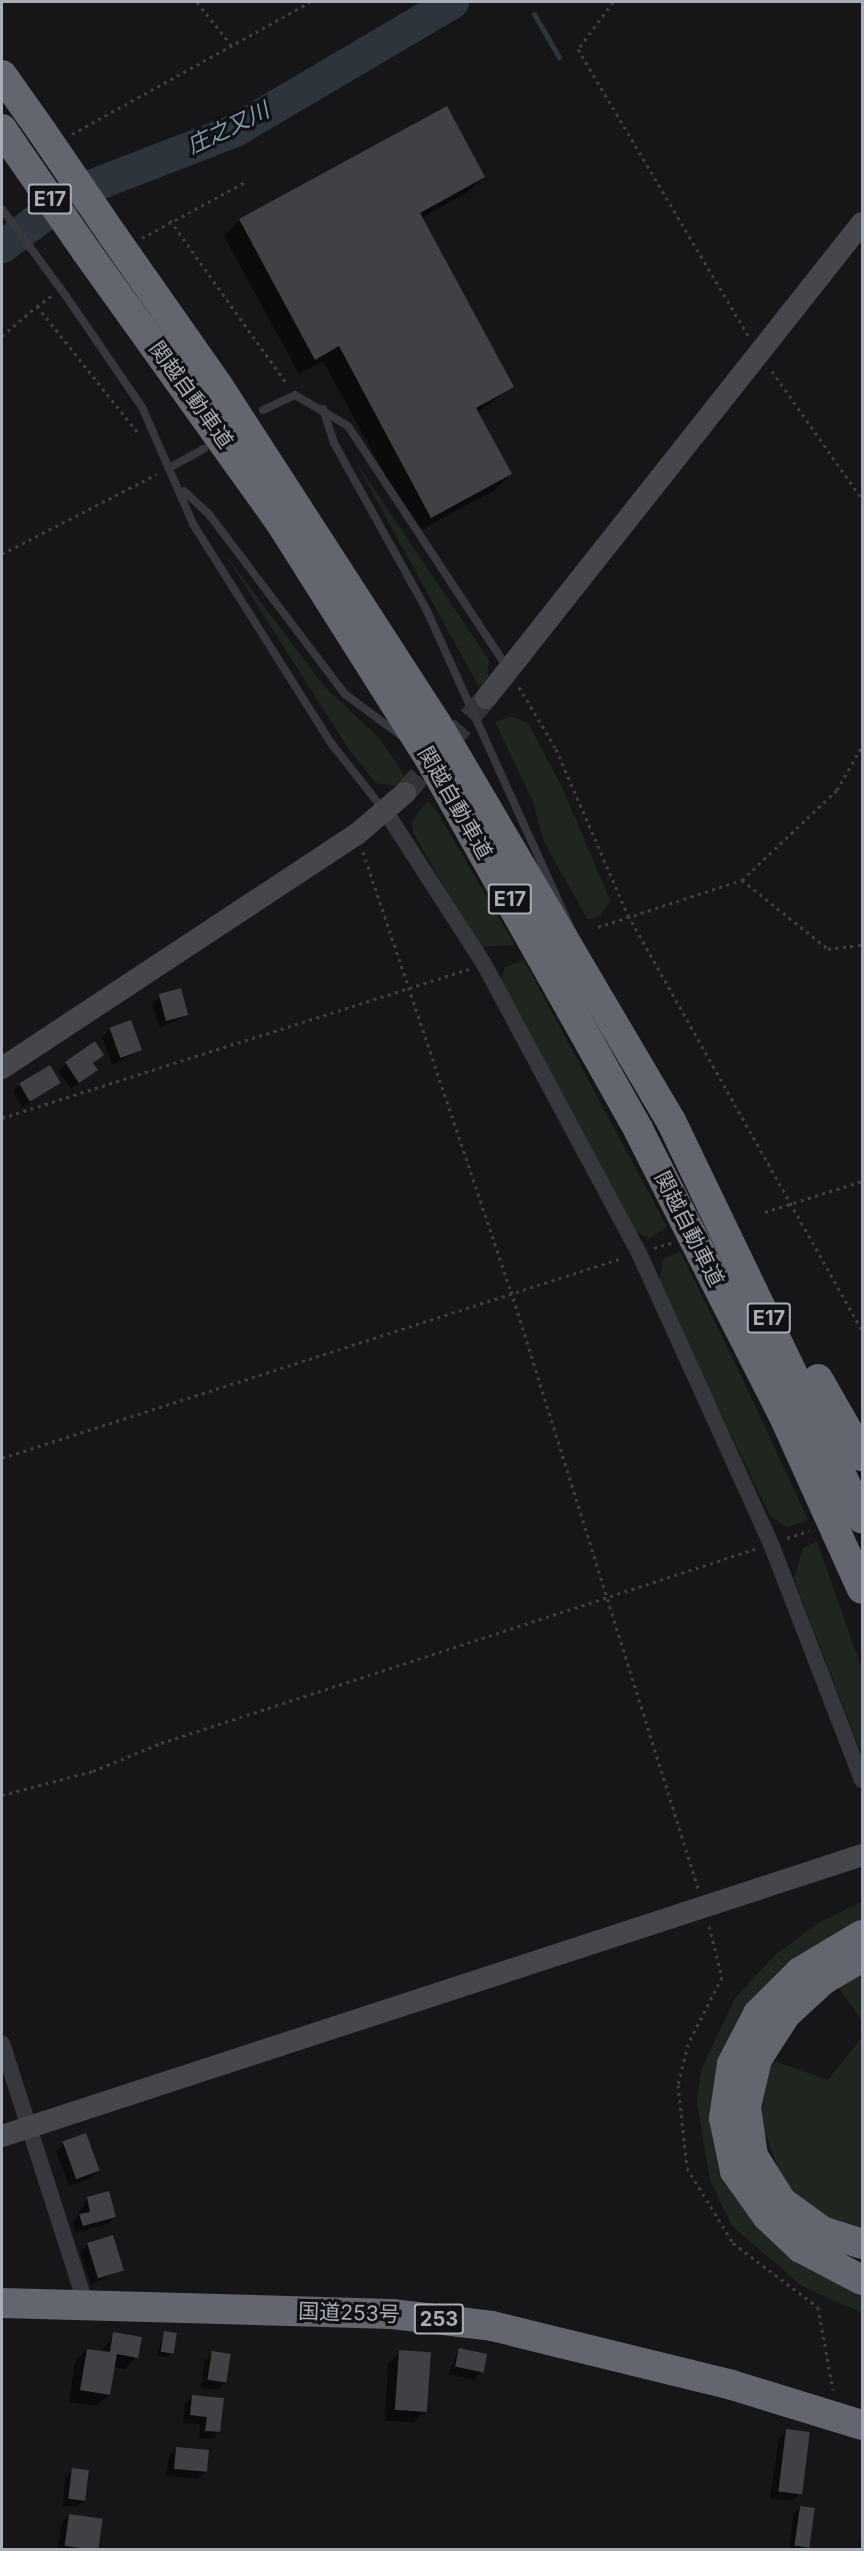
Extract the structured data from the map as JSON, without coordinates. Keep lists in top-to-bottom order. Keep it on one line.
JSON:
{"streets":{"highway":["E17","関越自動車道","国道253号","253"]},"water":["庄之又川"]}
